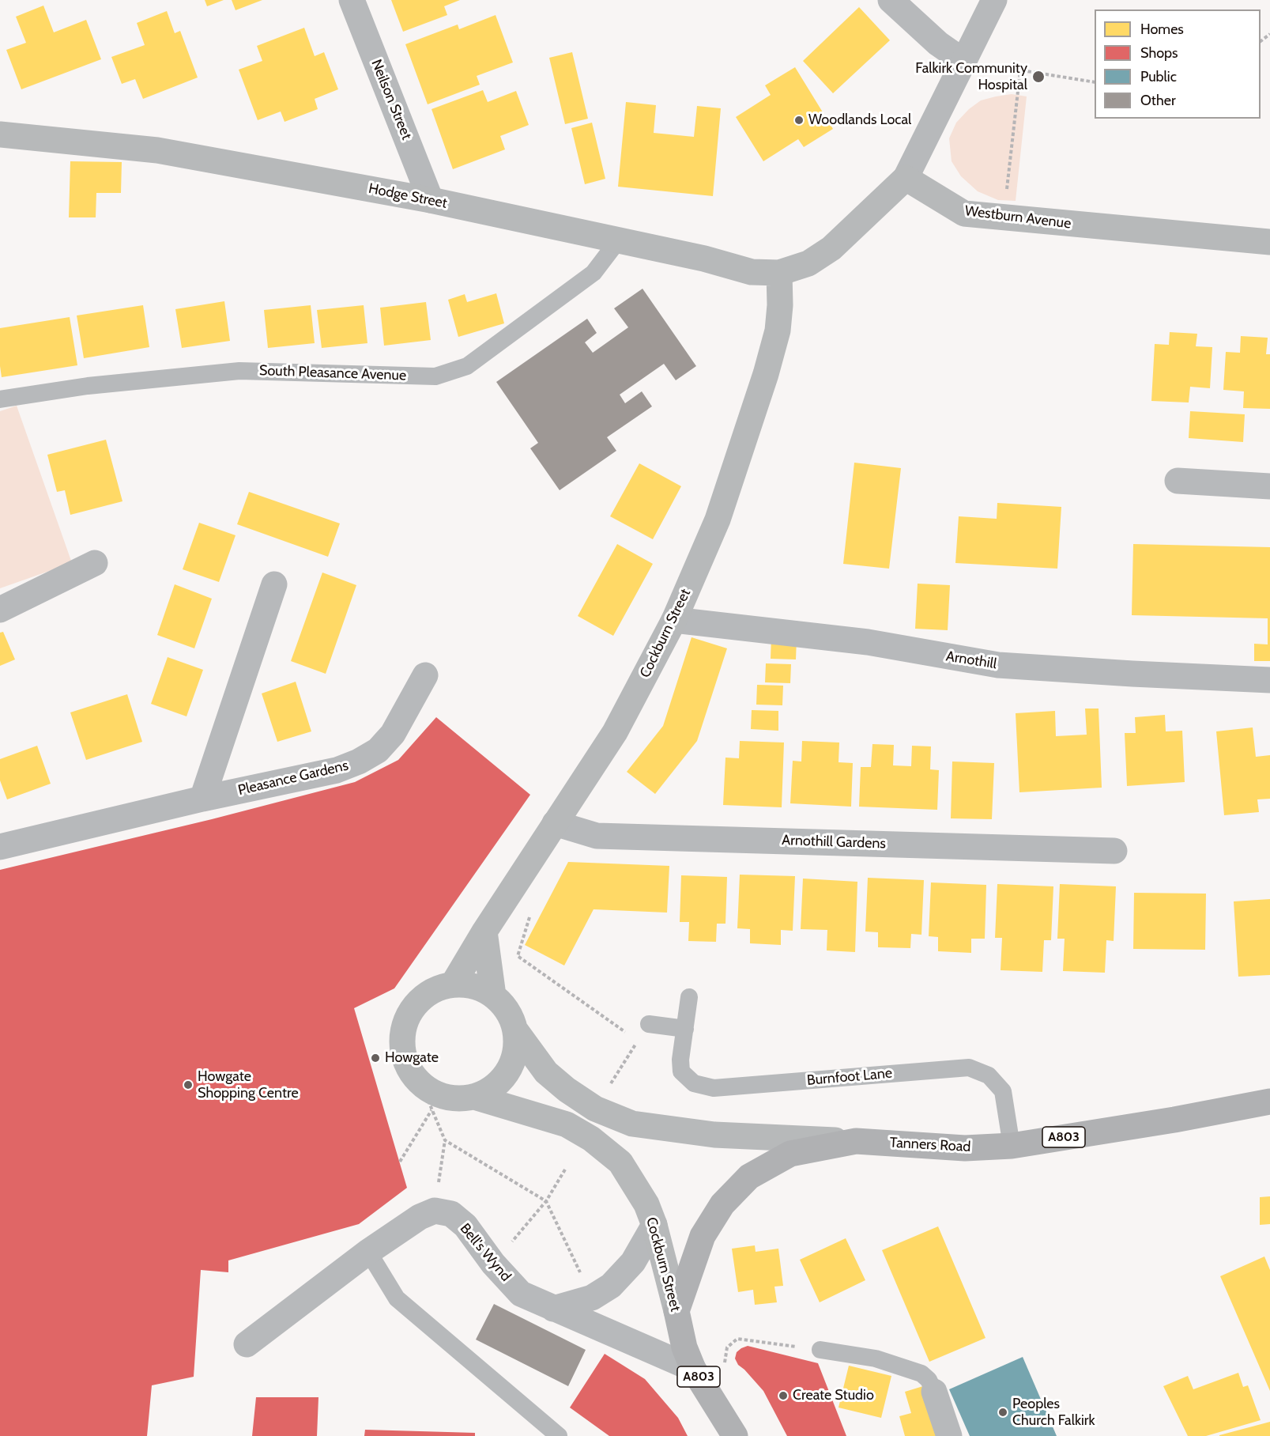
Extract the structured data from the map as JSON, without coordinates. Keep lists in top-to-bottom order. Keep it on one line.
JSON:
{"streets":{"main road":["Hodge Street","Westburn Avenue","Cockburn Street","A803","Tanners Road"],"street":["Neilson Street","Arnothill","Pleasance Gardens","Arnothill Gardens","Bell's Wynd"],"lane":["South Pleasance Avenue","Burnfoot Lane"]},"crossings":[["Neilson Street","Hodge Street"],["Hodge Street","South Pleasance Avenue"],["Hodge Street","Cockburn Street"],["Cockburn Street","Arnothill"],["Cockburn Street","Arnothill Gardens"],["Cockburn Street","Tanners Road"],["Cockburn Street","Bell's Wynd"],["Burnfoot Lane","Tanners Road"]],"places":["Falkirk Community Hospital","Woodlands Local","Howgate","Howgate Shopping Centre","Create Studio","Peoples Church Falkirk"],"legend":["Homes","Shops","Public","Other"]}
